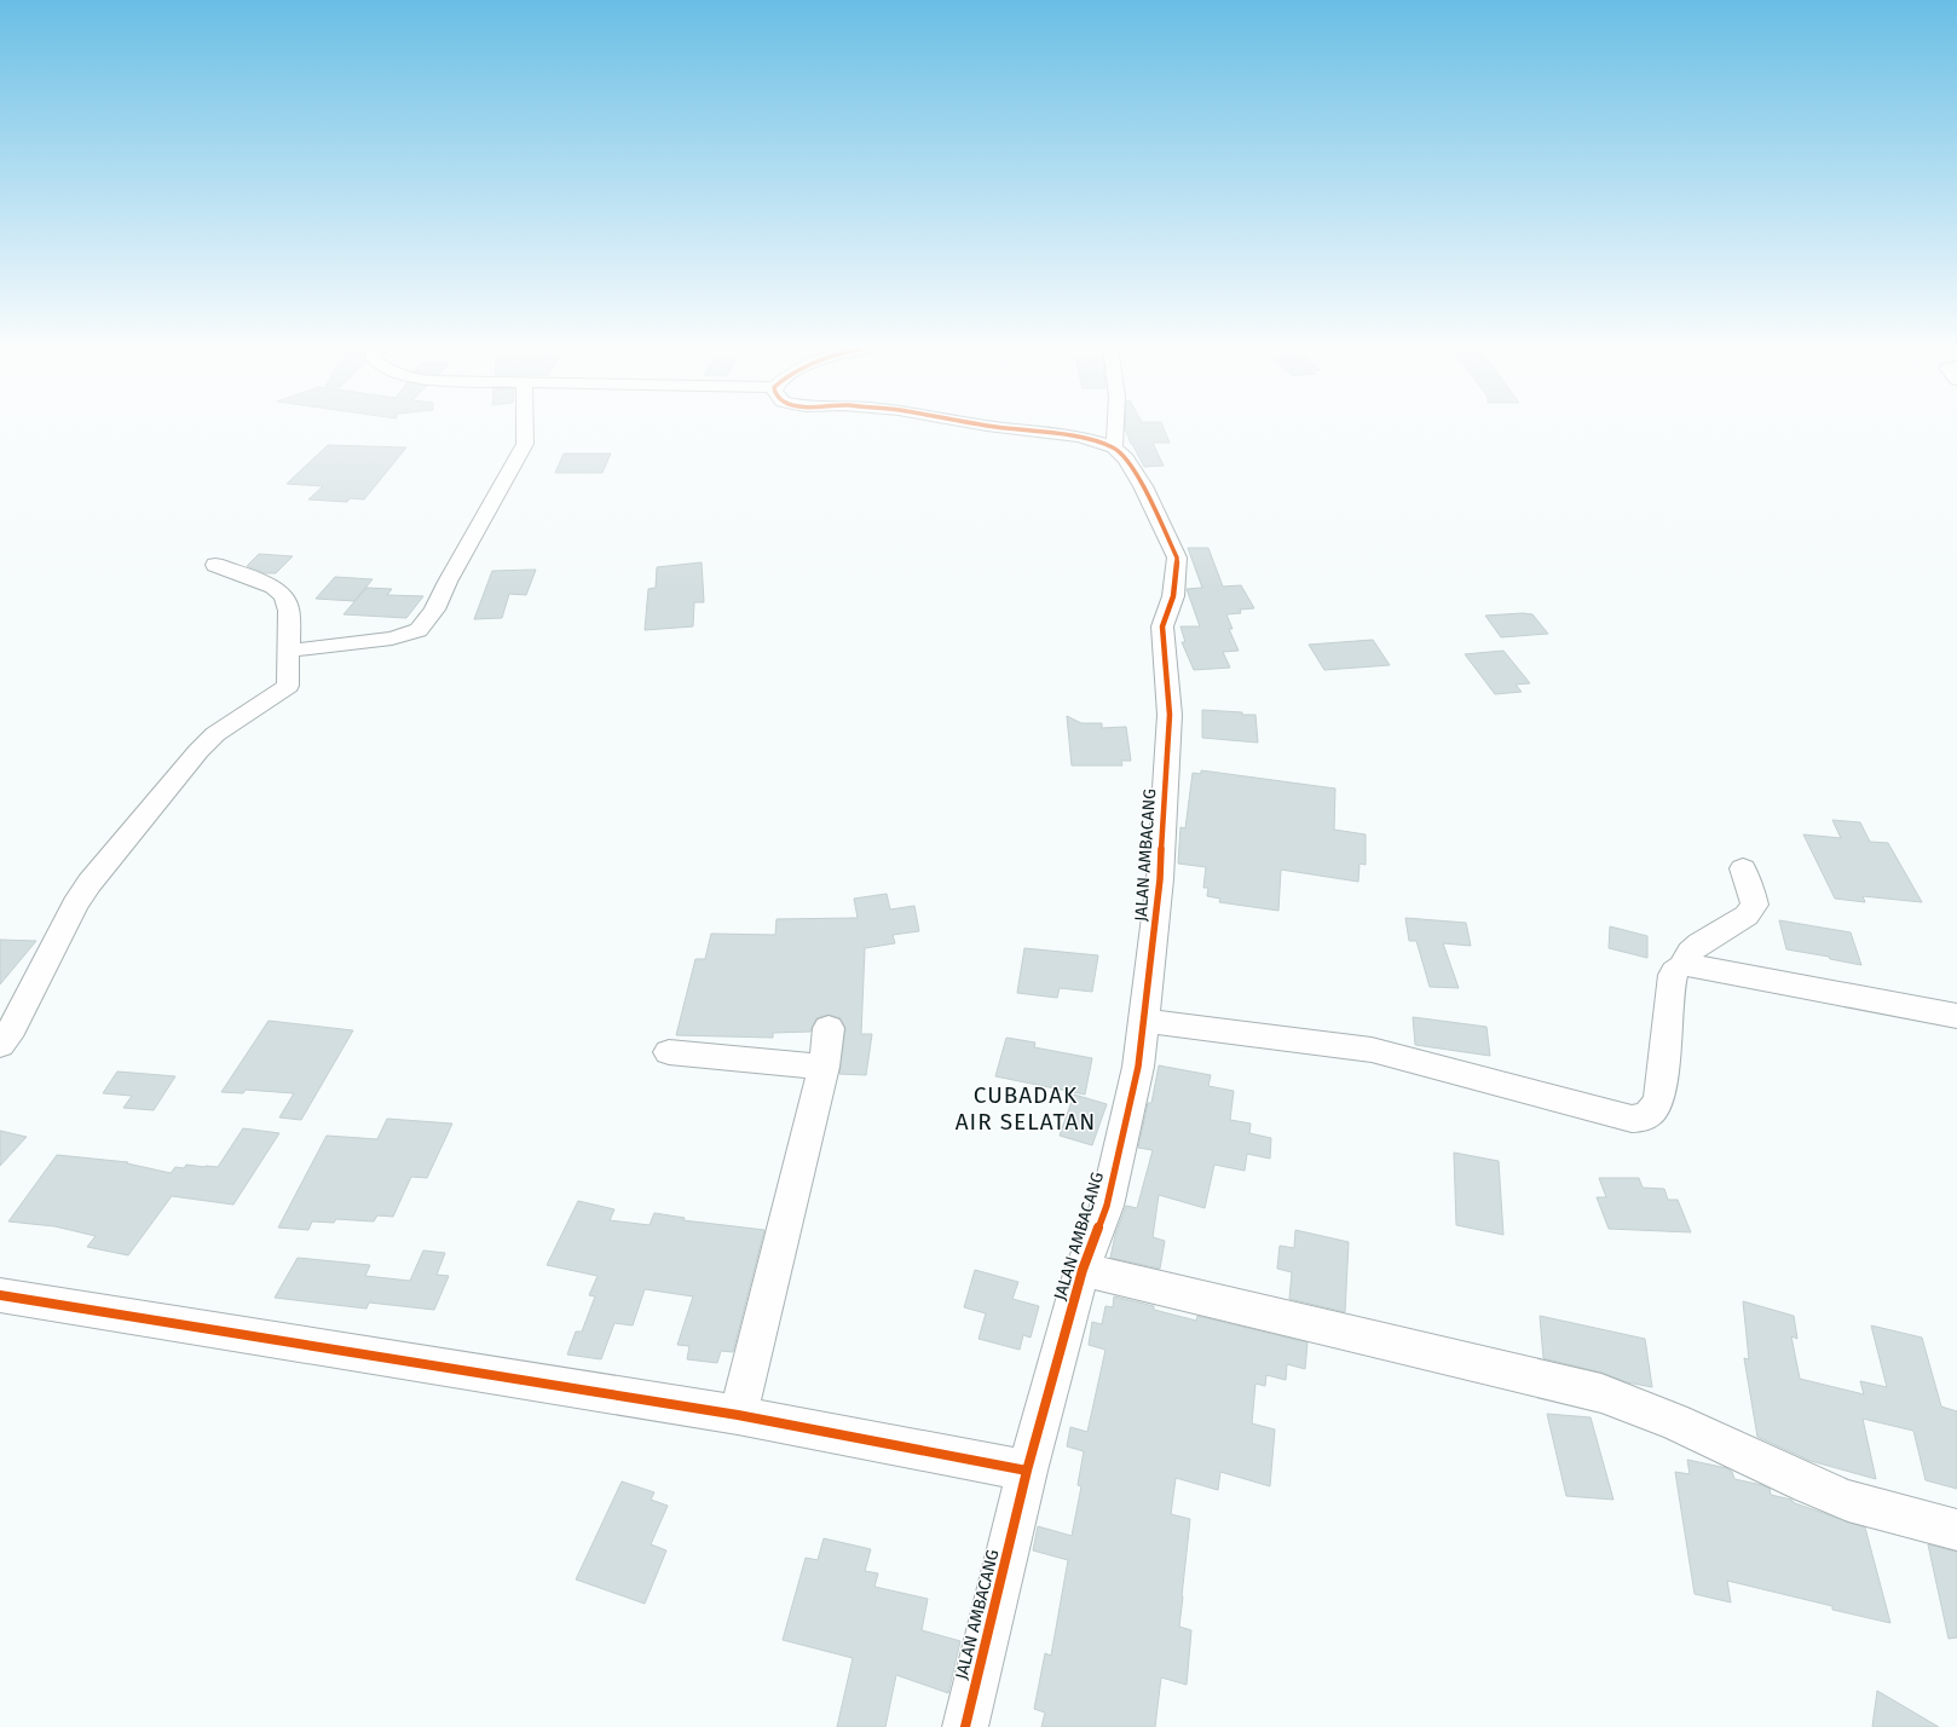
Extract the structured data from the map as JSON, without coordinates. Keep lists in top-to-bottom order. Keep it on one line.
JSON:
{"streets":{"street":["JALAN AMBACANG"]},"districts":["CUBADAK AIR SELATAN"]}
